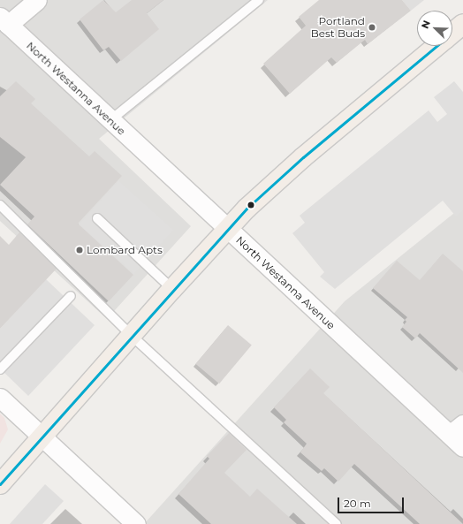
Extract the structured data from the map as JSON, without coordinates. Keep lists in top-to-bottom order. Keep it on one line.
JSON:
{"streets":{"street":["North Westanna Avenue"]},"places":["Portland Best Buds","Lombard Apts"],"scale_bar":"20 m","north":"top left"}
